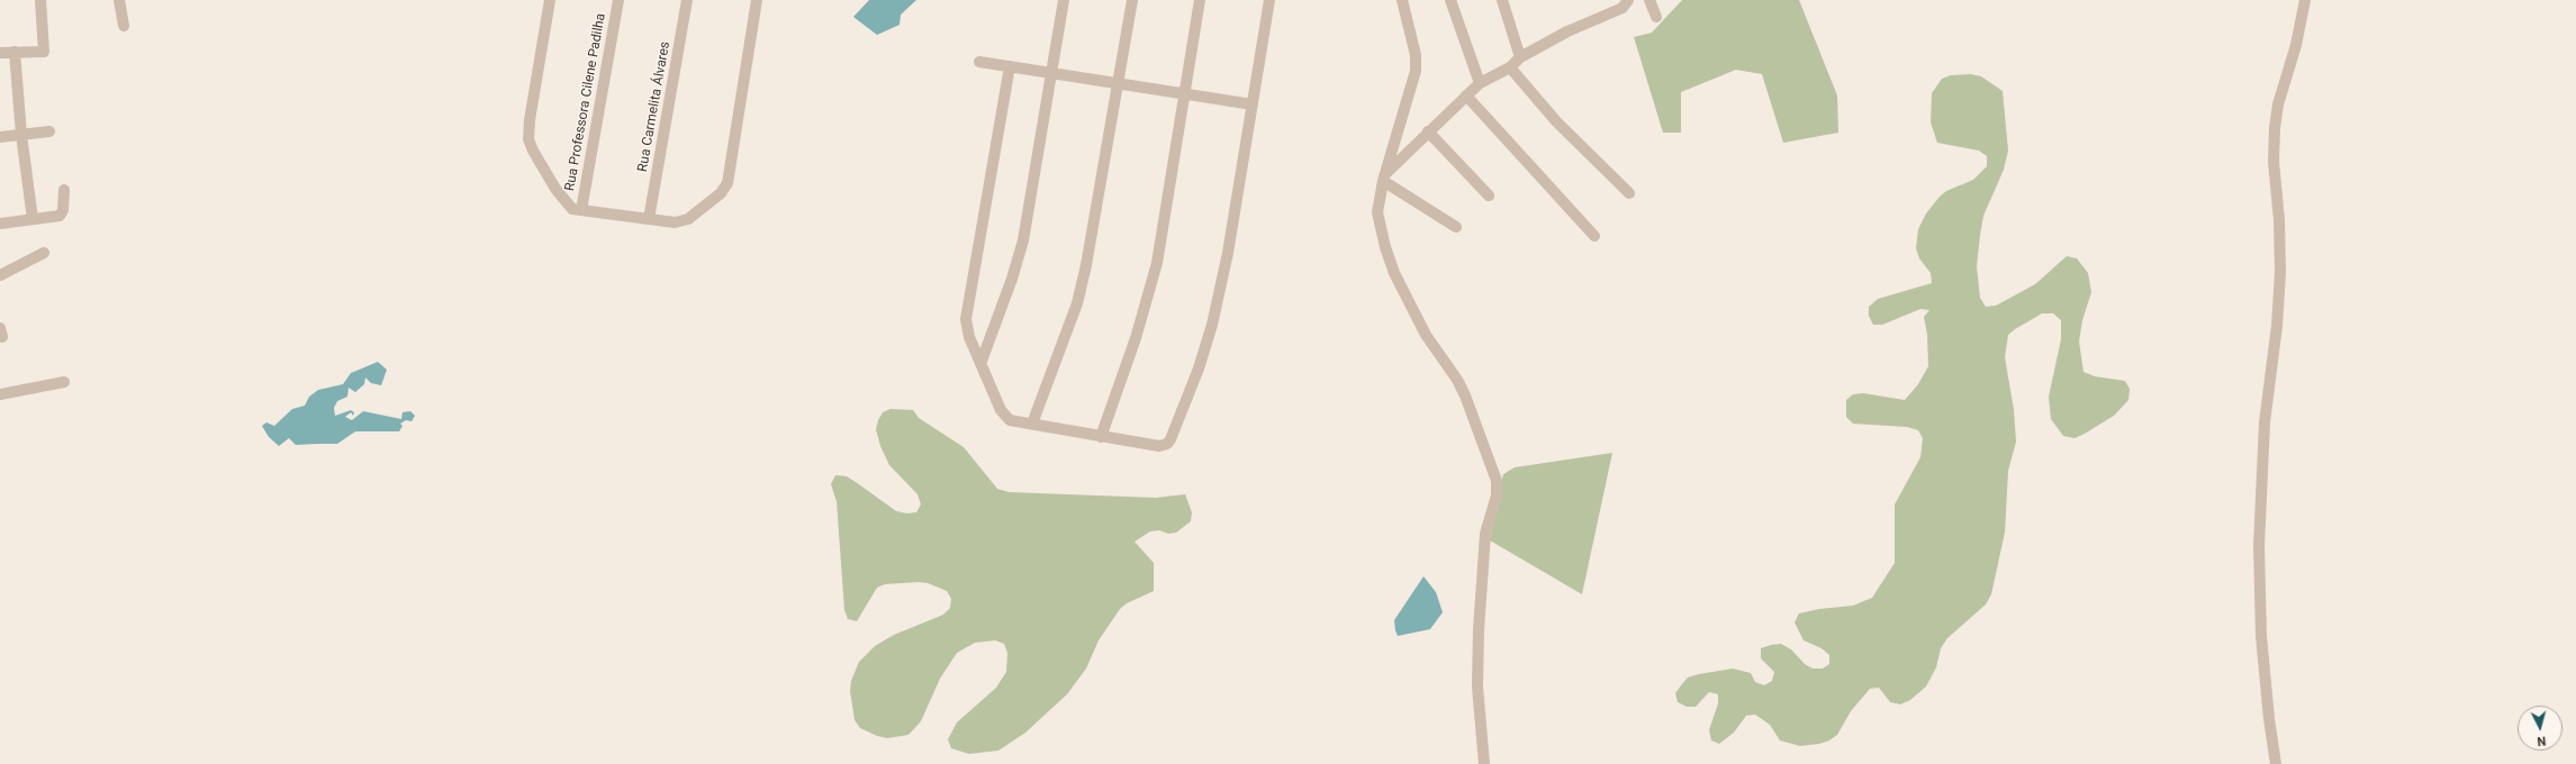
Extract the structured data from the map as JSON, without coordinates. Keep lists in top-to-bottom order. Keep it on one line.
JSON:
{"streets":{"street":["Rua Professora Cilene Padilha","Rua Carmelita Álvares"]},"north":"bottom"}
